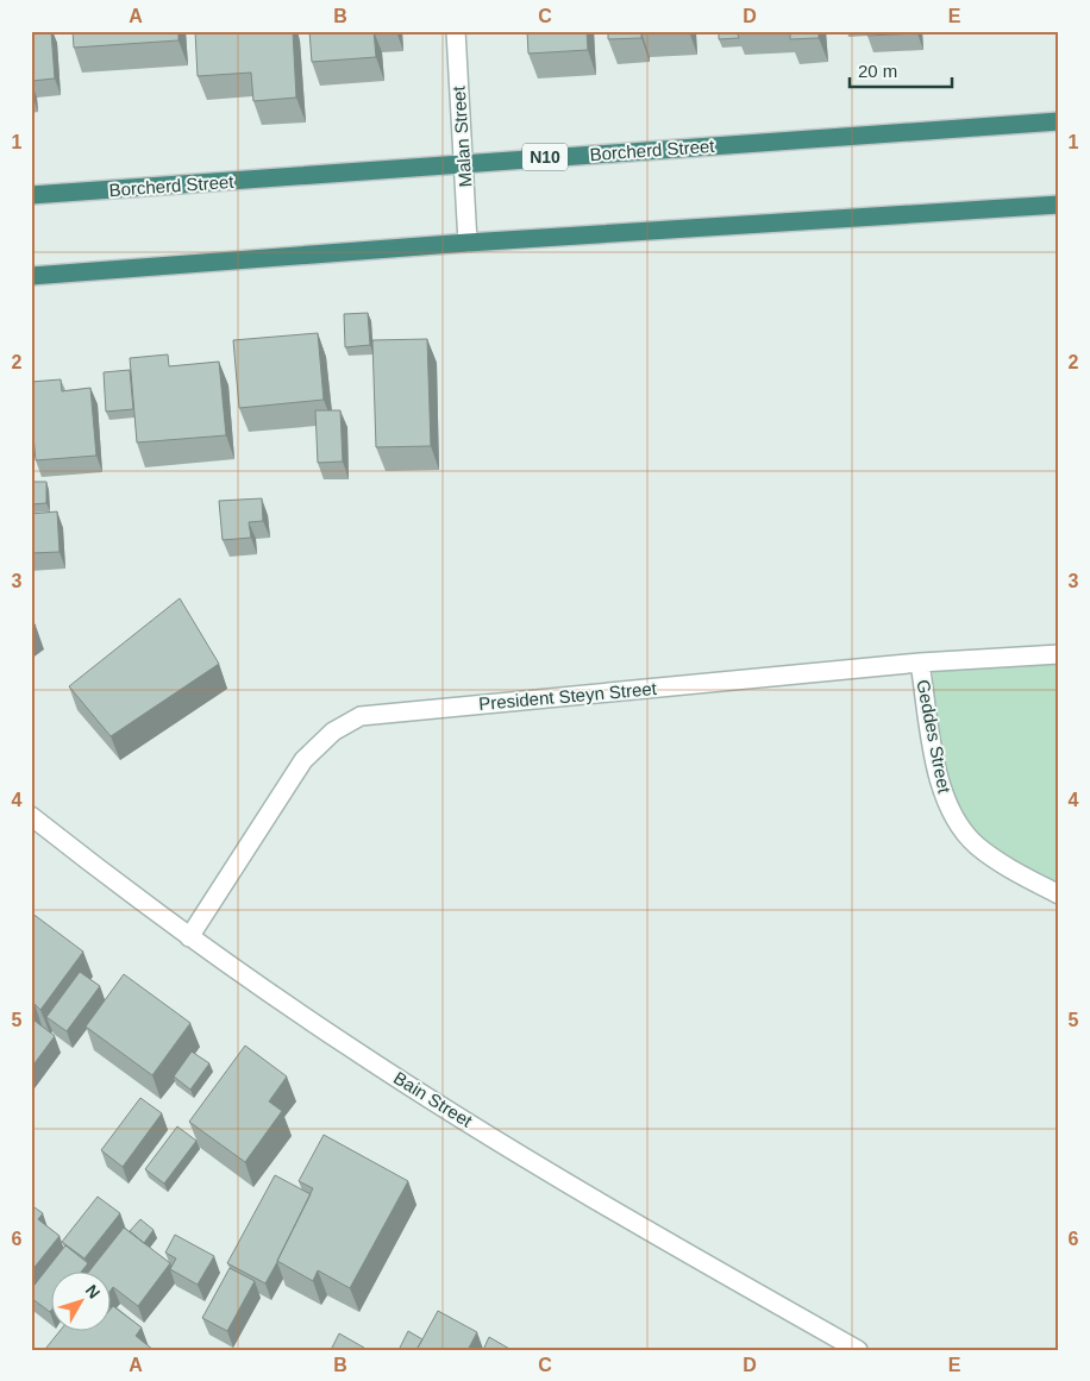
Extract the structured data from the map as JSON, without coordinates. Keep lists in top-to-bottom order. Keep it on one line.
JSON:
{"streets":{"highway":["Borcherd Street","N10"],"street":["Malan Street","President Steyn Street","Geddes Street","Bain Street"]},"crossings":[["Malan Street","Borcherd Street"],["President Steyn Street","Geddes Street"],["President Steyn Street","Bain Street"]],"scale_bar":"20 m","north":"top right","grid":{"columns":["A","B","C","D","E"],"rows":["1","2","3","4","5","6"]}}
